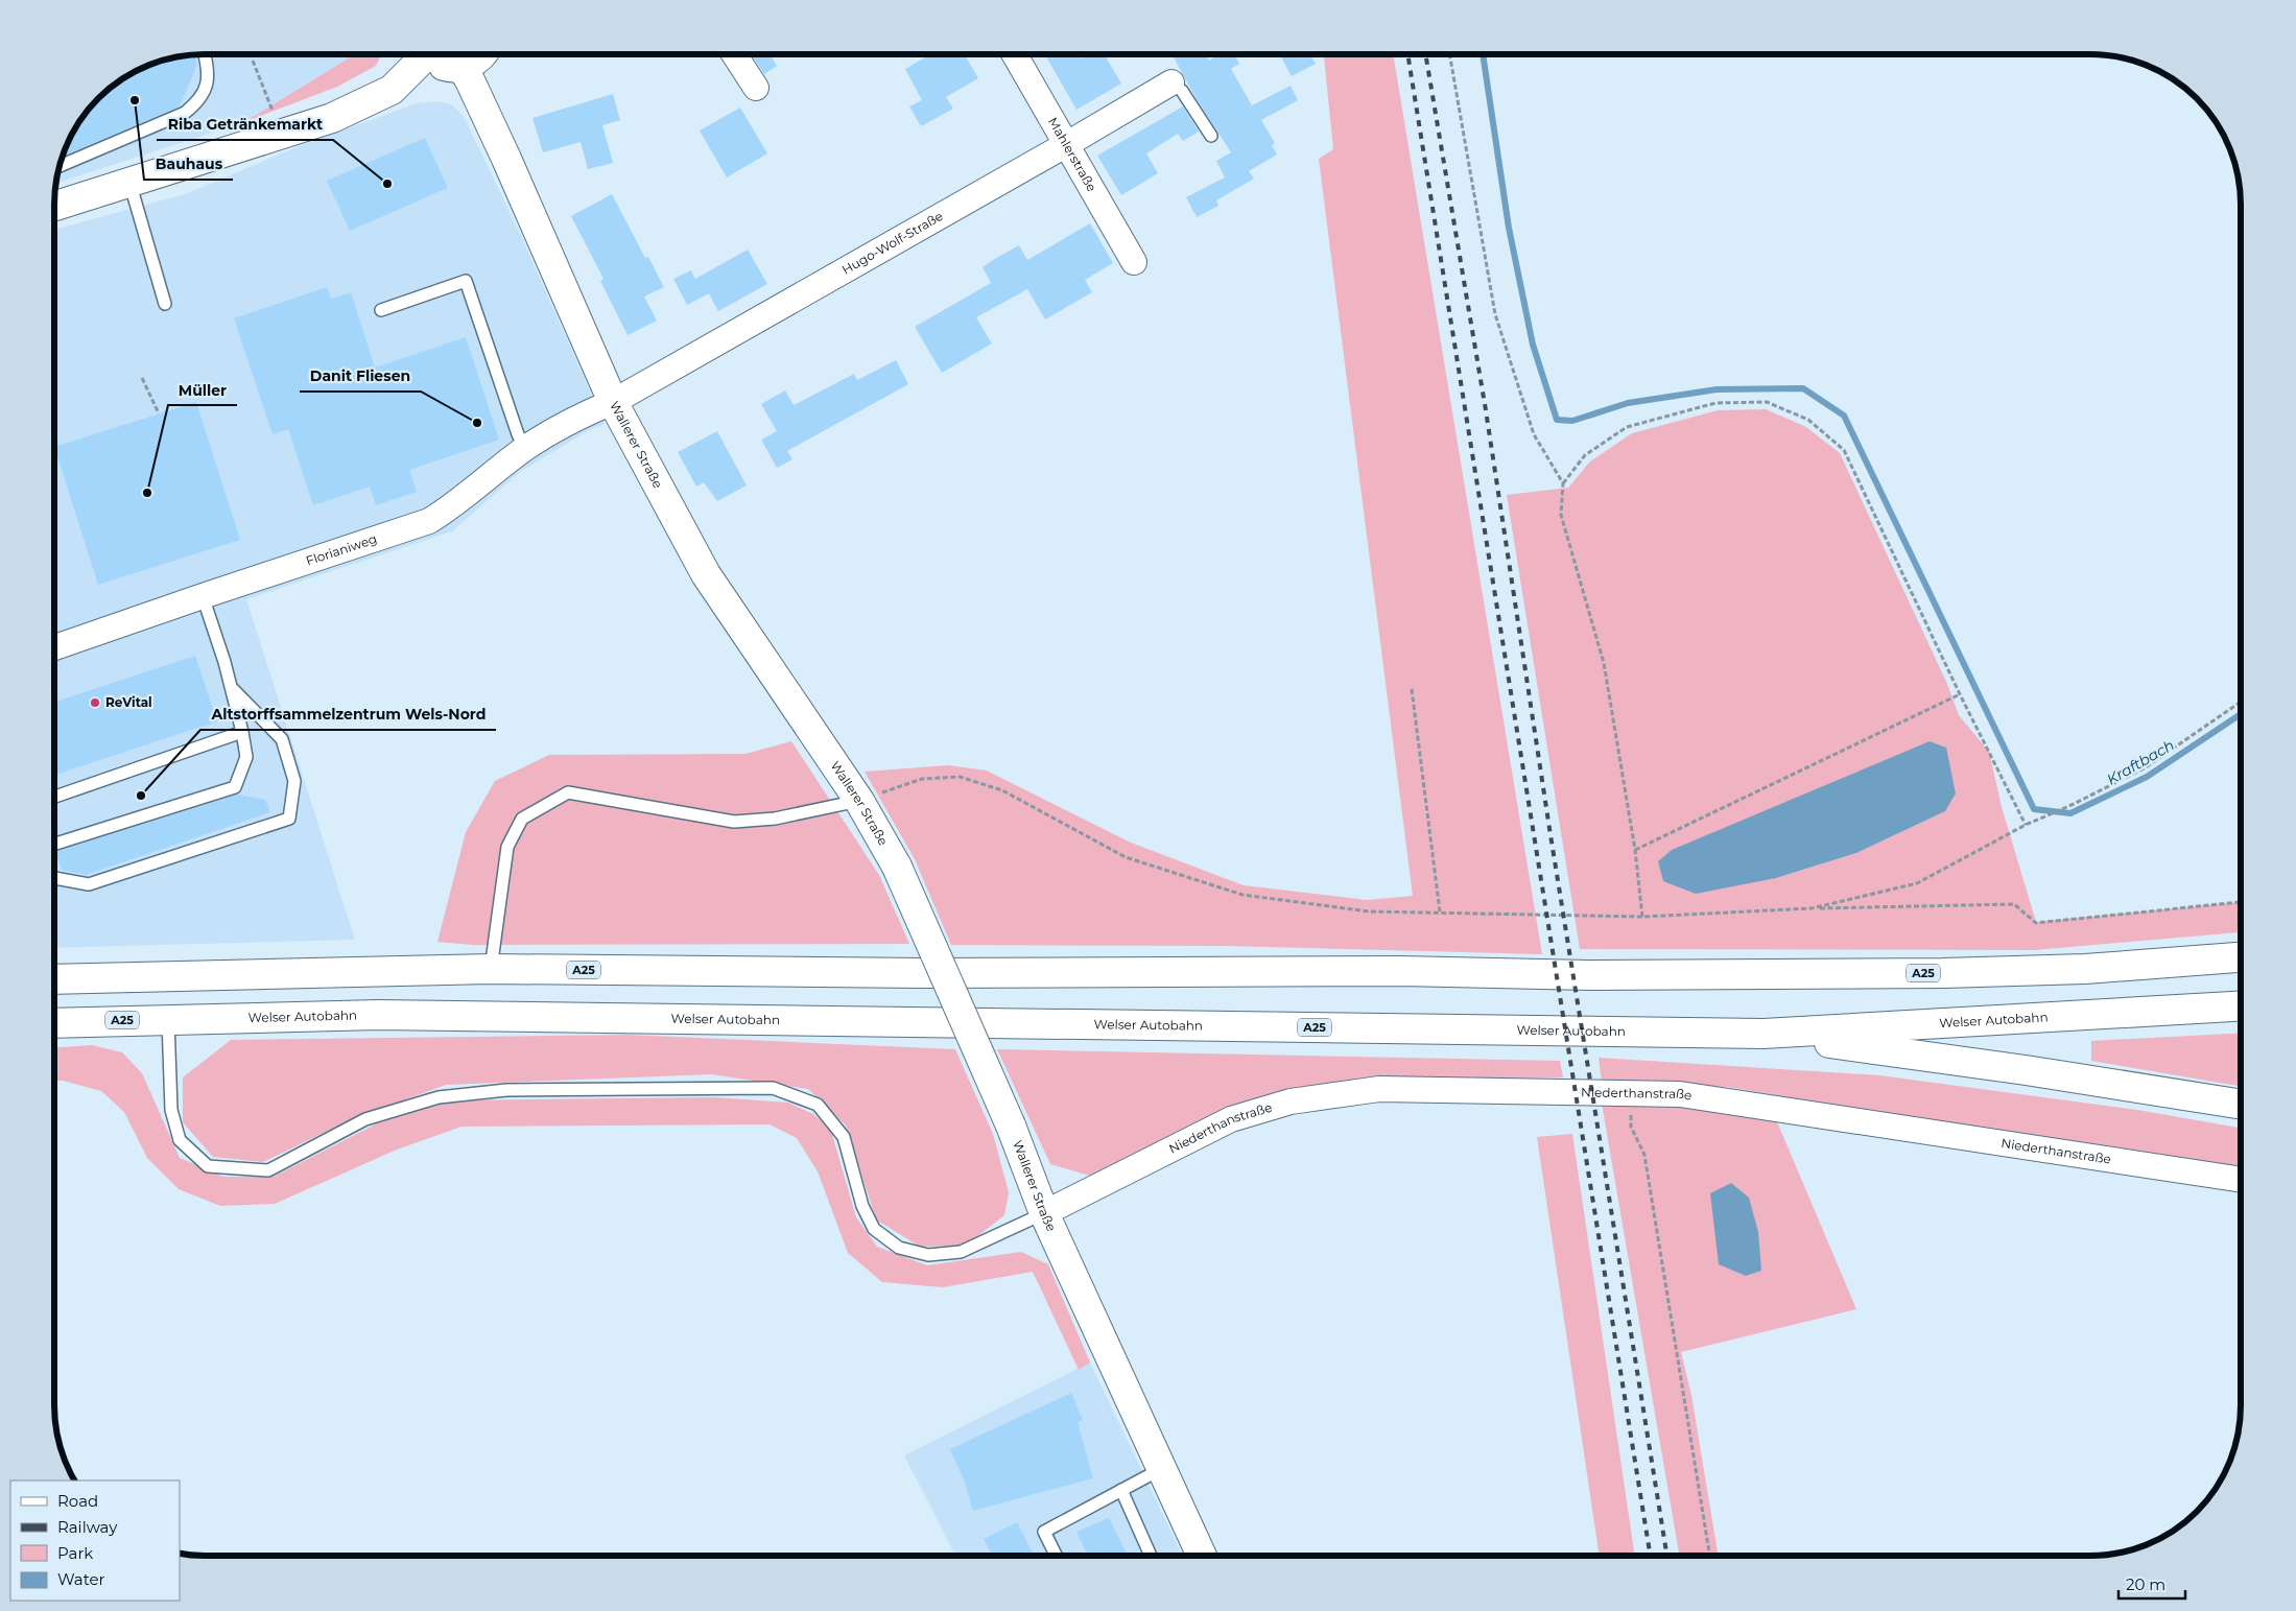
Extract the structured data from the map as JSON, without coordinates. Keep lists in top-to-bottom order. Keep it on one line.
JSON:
{"streets":{"main road":["Wallerer Straße","A25","Welser Autobahn"],"street":["Mahlerstraße","Hugo-Wolf-Straße","Florianiweg","Niederthanstraße"]},"crossings":[["Mahlerstraße","Hugo-Wolf-Straße"],["Hugo-Wolf-Straße","Wallerer Straße"],["Hugo-Wolf-Straße","Florianiweg"],["Wallerer Straße","Florianiweg"],["Wallerer Straße","Niederthanstraße"]],"water":["Kraftbach"],"places":["Bauhaus","Riba Getränkemarkt","Danit Fliesen","Müller","ReVital","Altstorffsammelzentrum Wels-Nord"],"legend":["Road","Railway","Park","Water"],"scale_bar":"20 m"}
